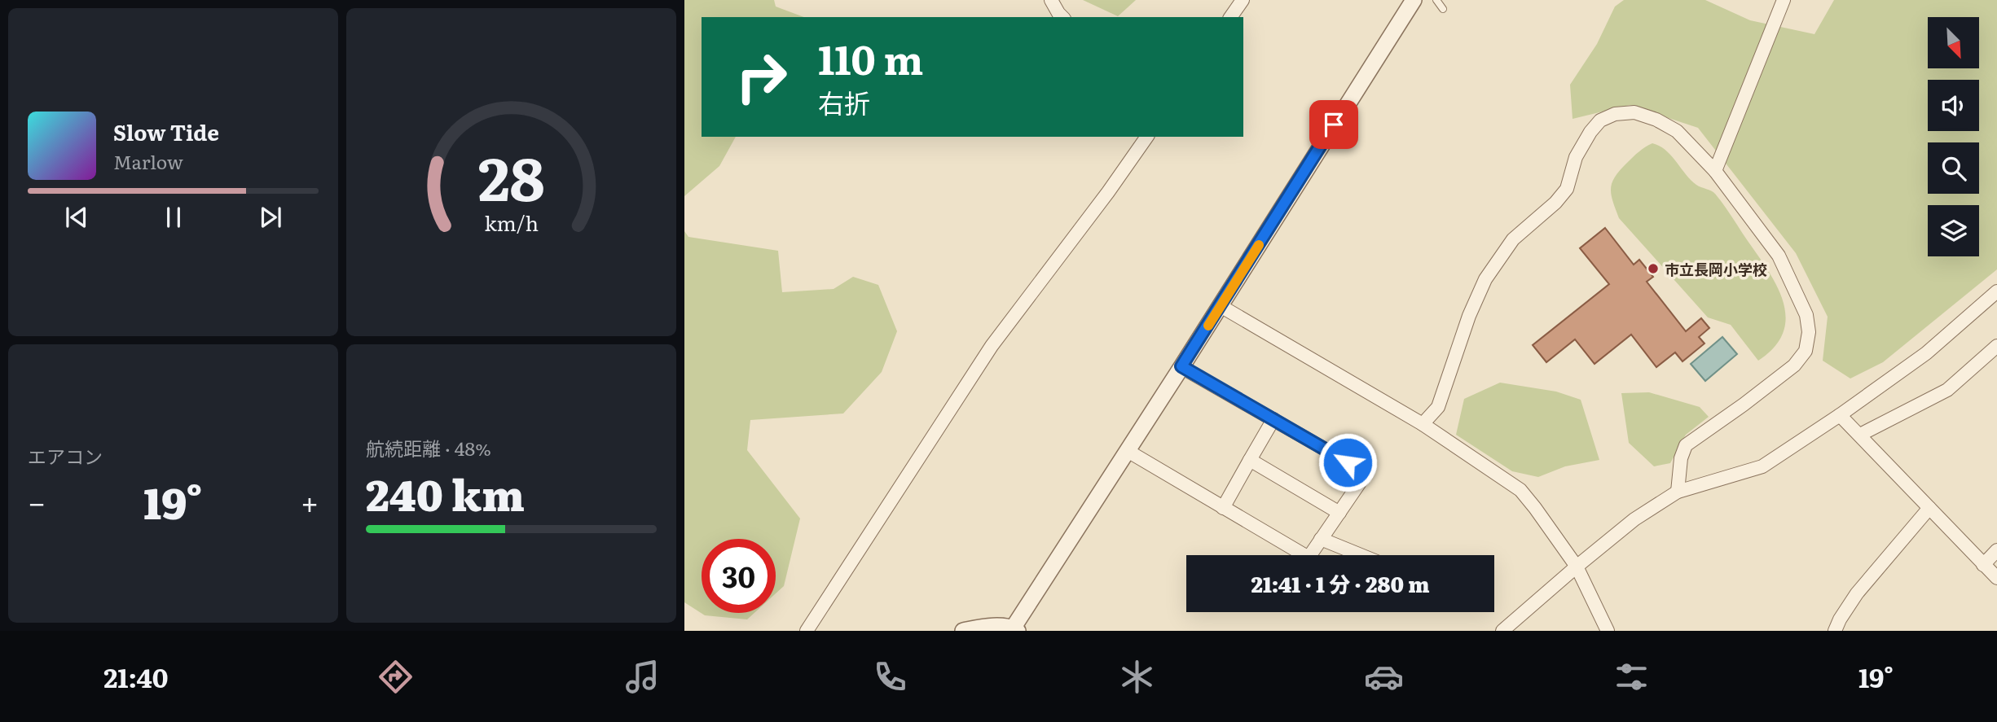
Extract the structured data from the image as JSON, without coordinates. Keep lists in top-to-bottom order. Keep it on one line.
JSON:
{"places":["市立長岡小学校"],"north":"bottom right","page":{"turn":["110 m","右折"],"song":["Slow Tide","Marlow"],"tile":["エアコン",["航続距離 · 48%","240 km"]],"heat":["−","19°","+"],"limit":"30","trip":"21:41 · 1 分 · 280 m","tabs":["21:40","19°"],"gauge":["28","km/h"]}}
